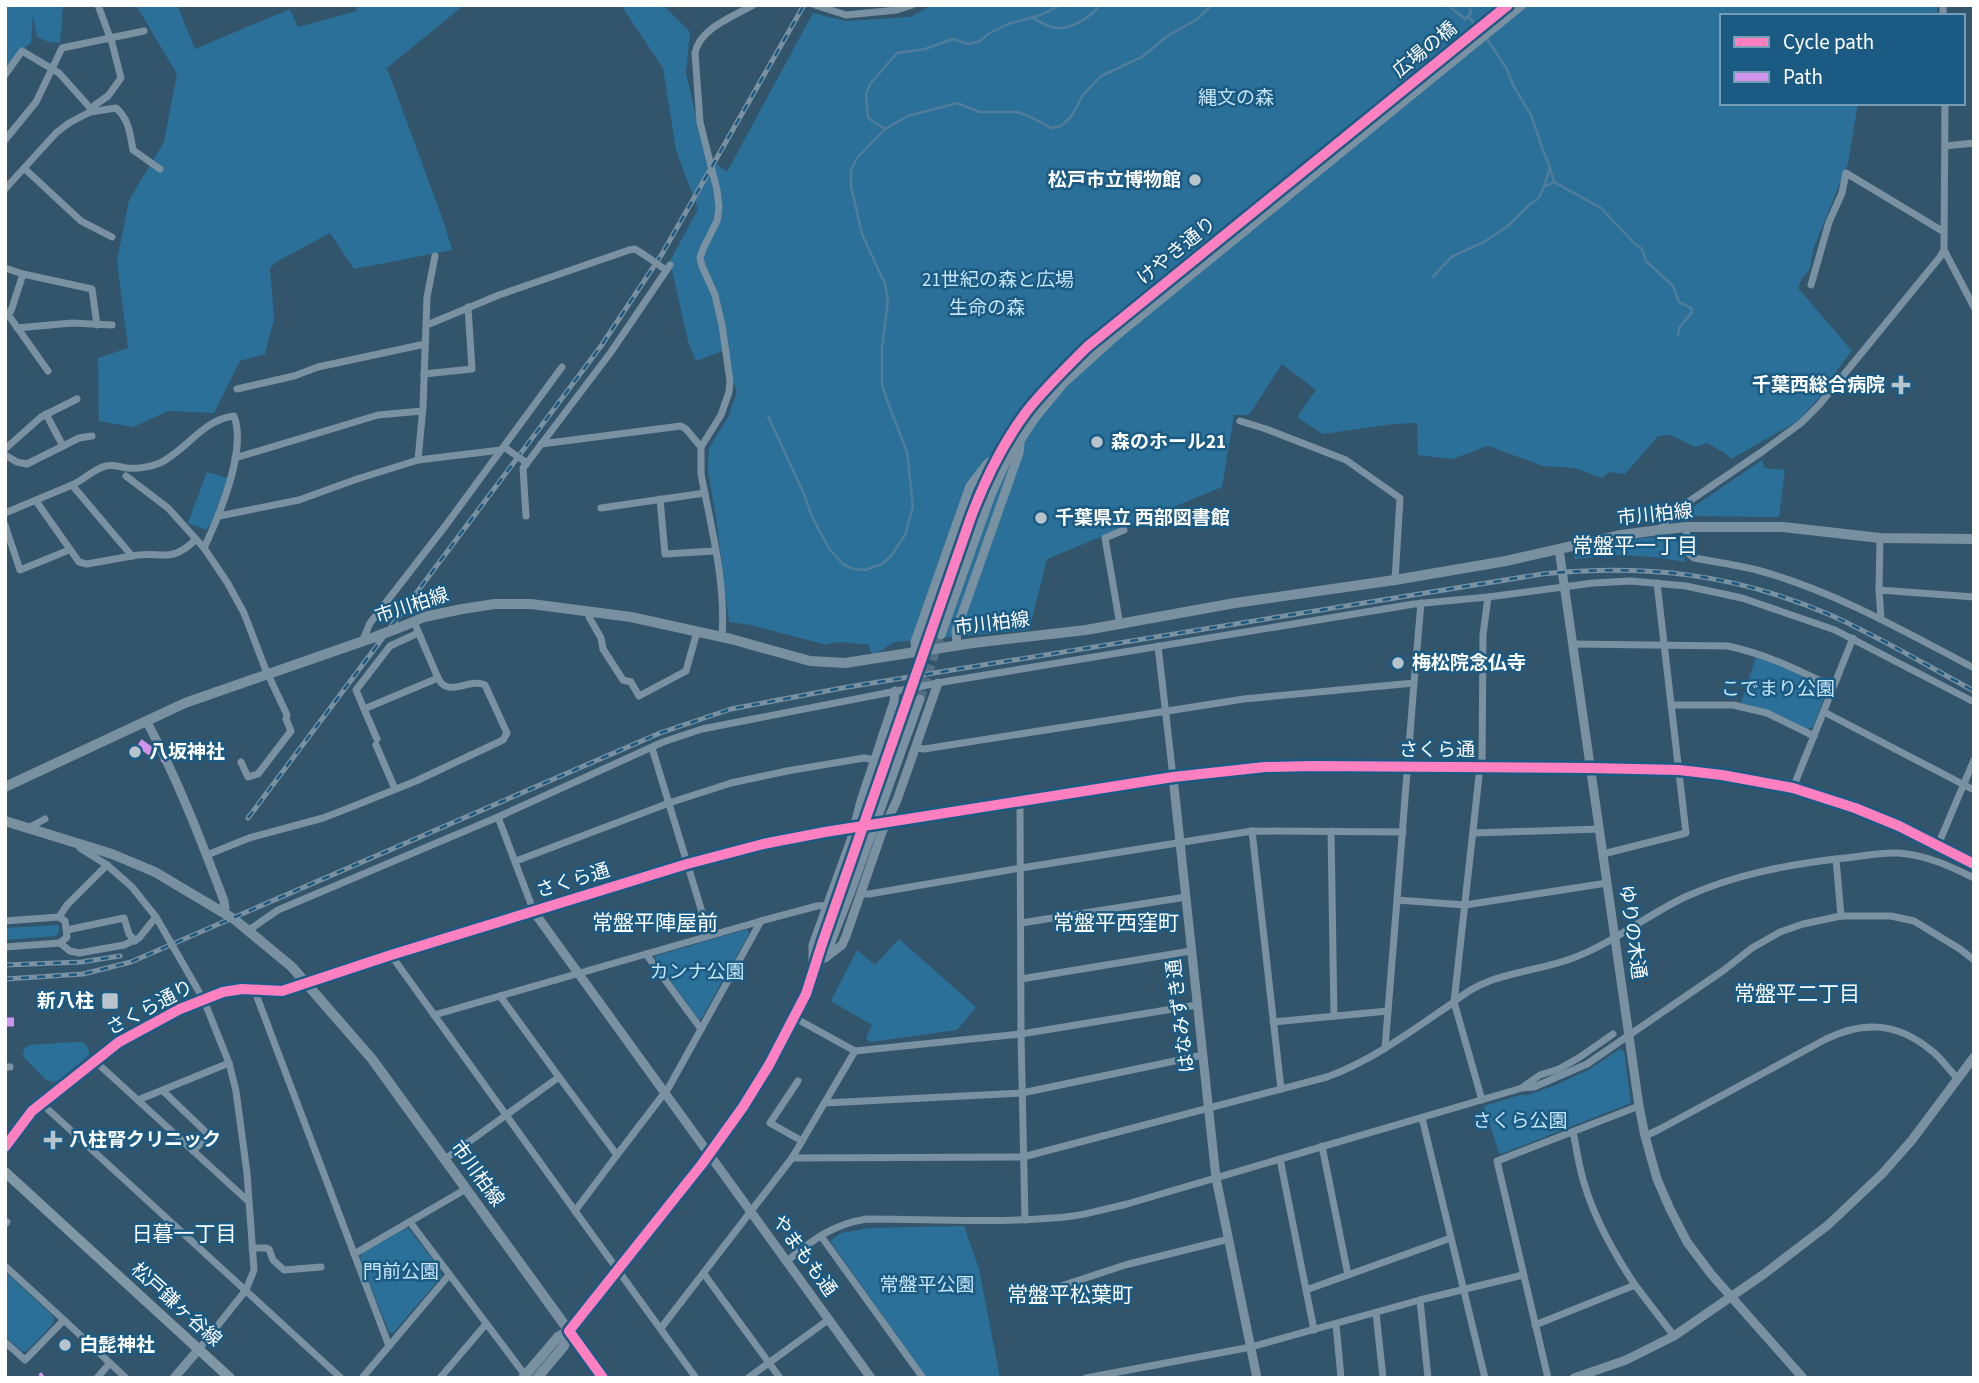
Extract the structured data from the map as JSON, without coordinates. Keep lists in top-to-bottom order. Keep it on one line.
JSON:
{"streets":{"main road":["市川柏線","松戸鎌ヶ谷線"],"street":["広場の橋","けやき通り","さくら通","ゆりの木通","さくら通り","はなみずき通","やまもも通"]},"crossings":[["広場の橋","けやき通り"],["市川柏線","さくら通"],["市川柏線","ゆりの木通"],["市川柏線","さくら通り"],["さくら通","ゆりの木通"],["さくら通","さくら通り"],["さくら通","はなみずき通"],["さくら通","やまもも通"]],"districts":["常盤平一丁目","常盤平陣屋前","常盤平西窪町","常盤平二丁目","日暮一丁目","常盤平松葉町"],"parks":["縄文の森","21世紀の森と広場","生命の森","こでまり公園","カンナ公園","さくら公園","門前公園","常盤平公園"],"places":{"other":["松戸市立博物館","森のホール21","千葉県立 西部図書館","梅松院念仏寺","八坂神社","白髭神社"],"health":["千葉西総合病院","八柱腎クリニック"],"transit":["新八柱"]},"legend":["Cycle path","Path"]}
